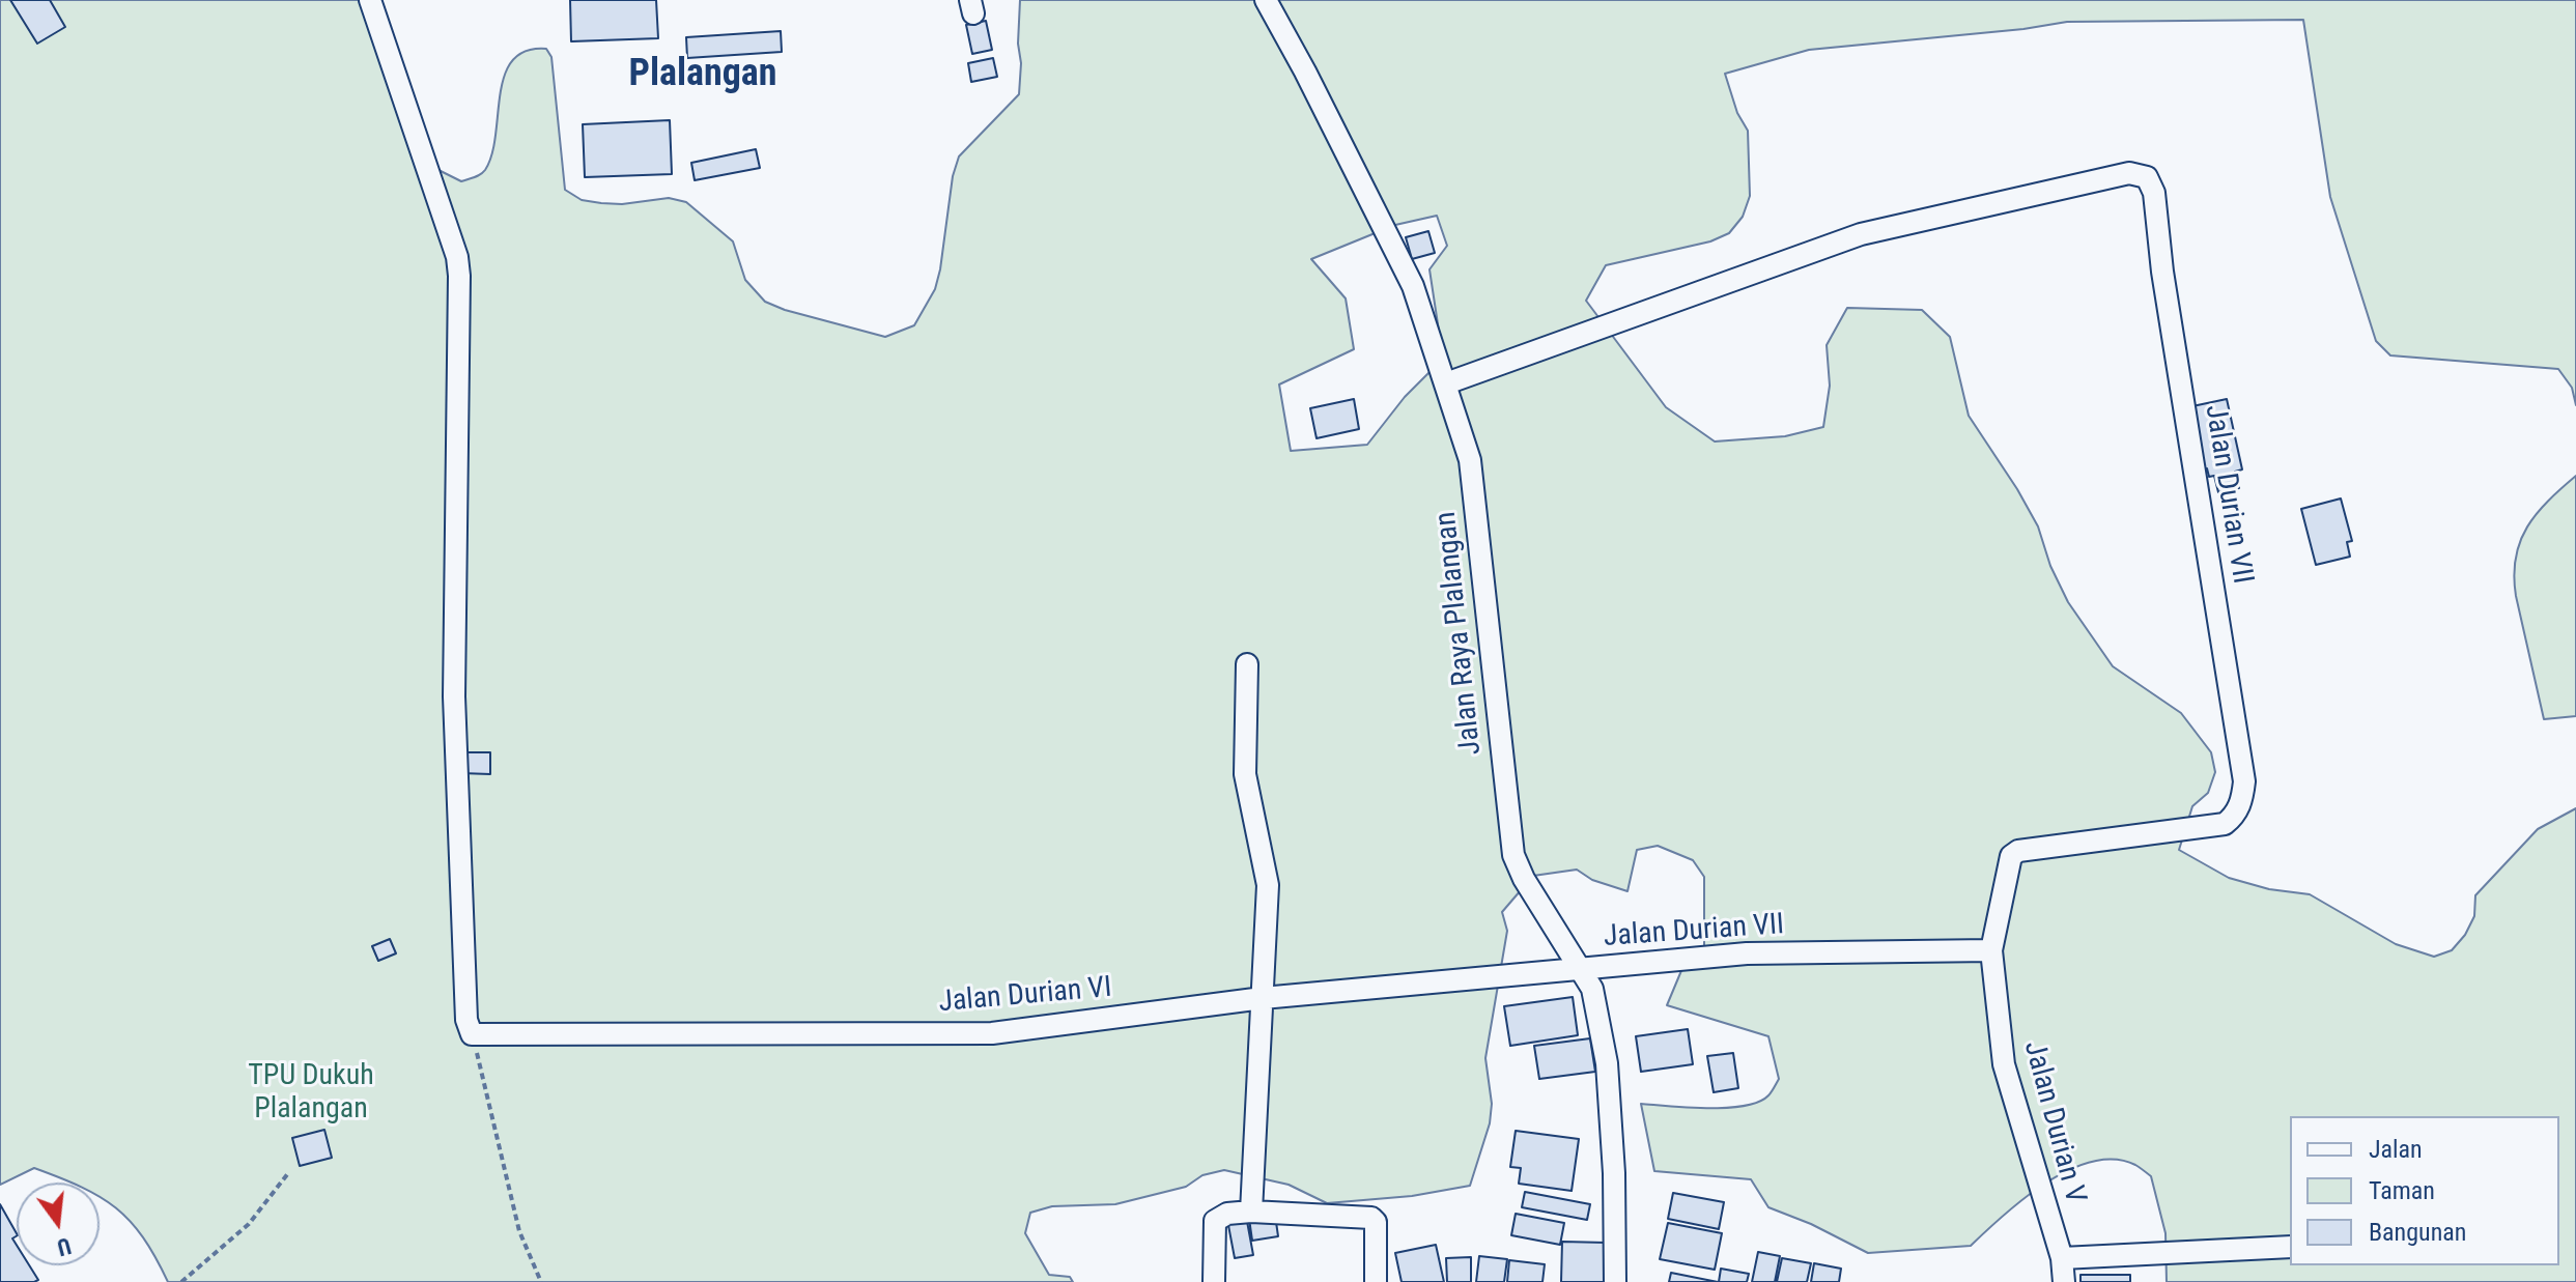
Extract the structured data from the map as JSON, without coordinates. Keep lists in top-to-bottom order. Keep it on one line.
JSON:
{"streets":{"street":["Jalan Durian VII","Jalan Raya Plalangan","Jalan Durian VI","Jalan Durian V"]},"crossings":[["Jalan Durian VII","Jalan Raya Plalangan"],["Jalan Durian VII","Jalan Durian VI"],["Jalan Durian VII","Jalan Durian V"],["Jalan Raya Plalangan","Jalan Durian VI"]],"districts":["Plalangan"],"parks":["TPU Dukuh Plalangan"],"legend":["Jalan","Taman","Bangunan"],"north":"bottom"}
